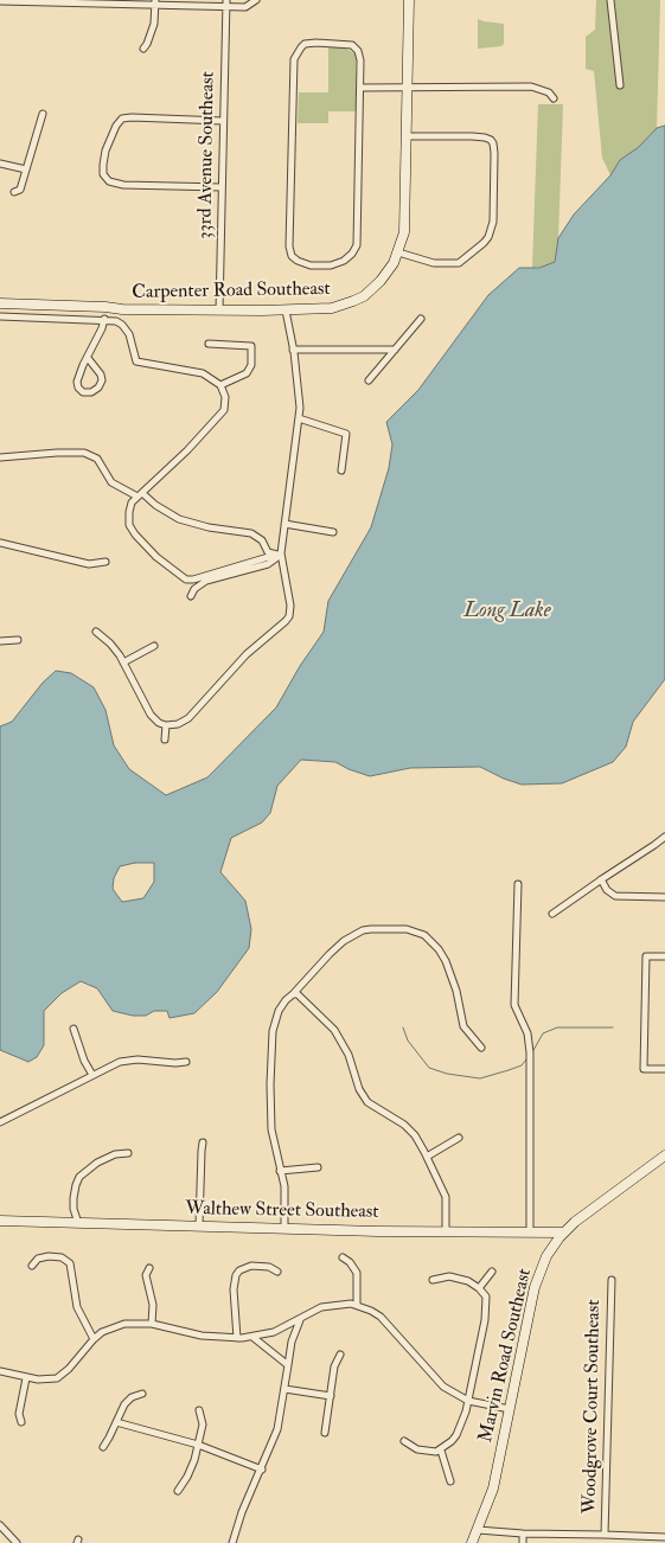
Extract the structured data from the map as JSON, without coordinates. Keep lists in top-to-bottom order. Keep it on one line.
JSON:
{"streets":{"street":["33rd Avenue Southeast","Carpenter Road Southeast","Walthew Street Southeast","Marvin Road Southeast","Woodgrove Court Southeast"]},"crossings":[["33rd Avenue Southeast","Carpenter Road Southeast"],["Walthew Street Southeast","Marvin Road Southeast"]],"water":["Long Lake"]}
